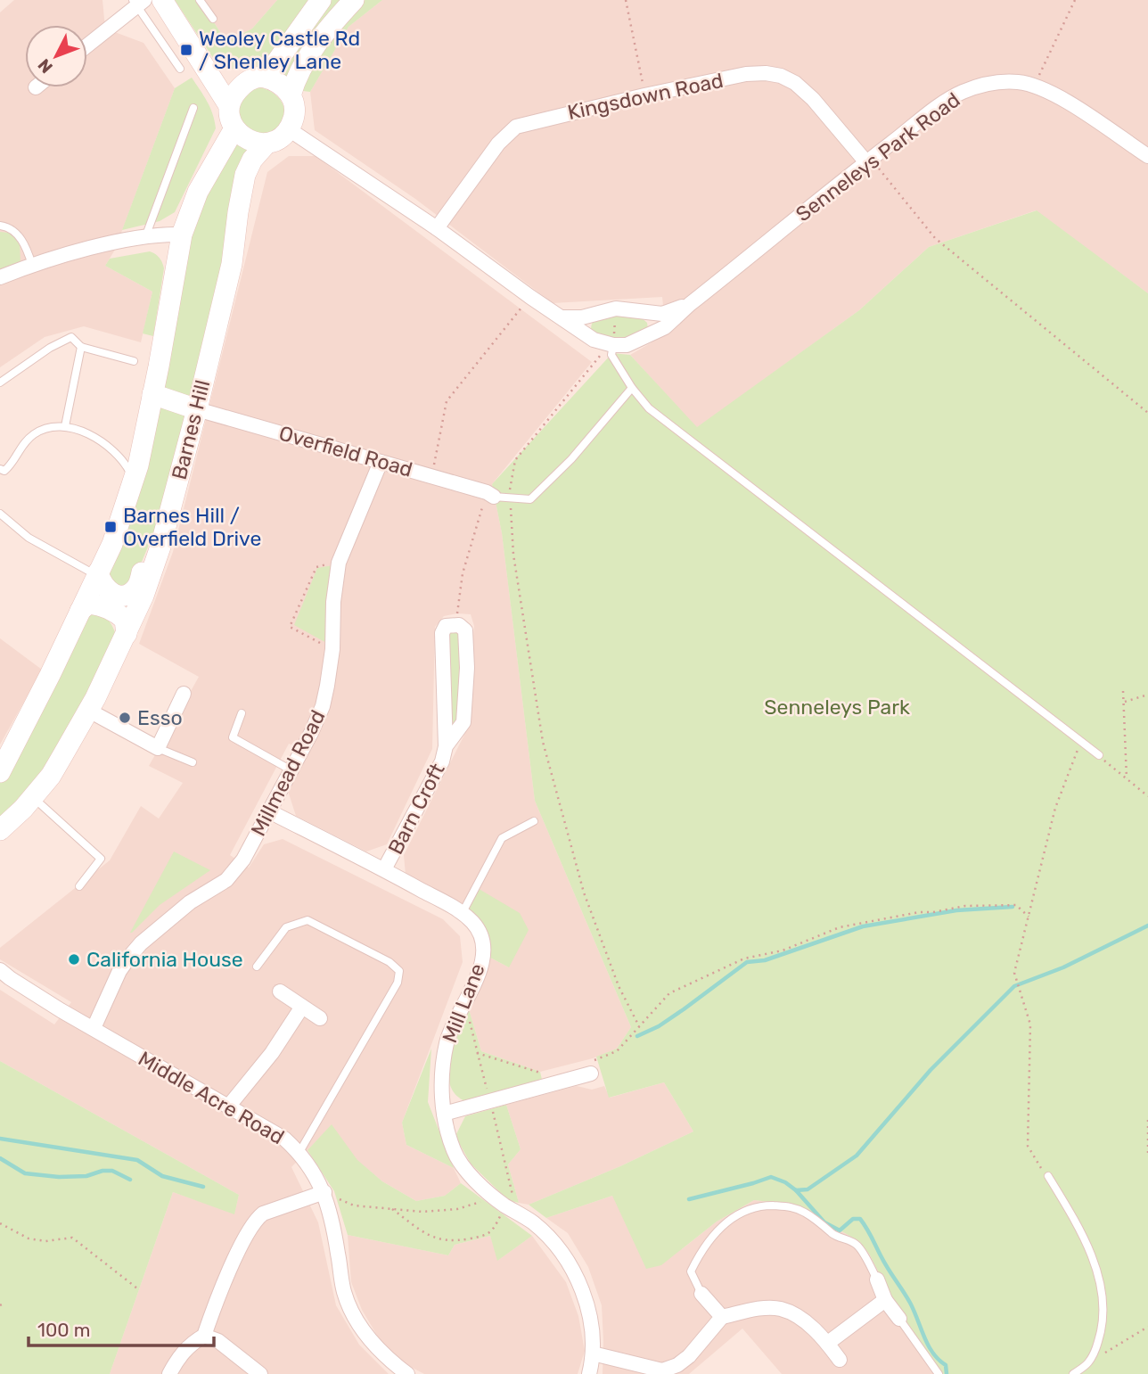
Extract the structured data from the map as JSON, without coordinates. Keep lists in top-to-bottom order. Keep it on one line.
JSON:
{"streets":{"main road":["Barnes Hill"],"street":["Kingsdown Road","Senneleys Park Road","Overfield Road","Millmead Road","Barn Croft","Mill Lane","Middle Acre Road"]},"crossings":[["Kingsdown Road","Senneleys Park Road"],["Barnes Hill","Overfield Road"],["Overfield Road","Millmead Road"],["Millmead Road","Mill Lane"],["Millmead Road","Middle Acre Road"],["Barn Croft","Mill Lane"]],"parks":["Senneleys Park"],"places":{"transit":["Weoley Castle Rd / Shenley Lane","Barnes Hill / Overfield Drive"],"other":["Esso","California House"]},"scale_bar":"100 m","north":"bottom left"}
